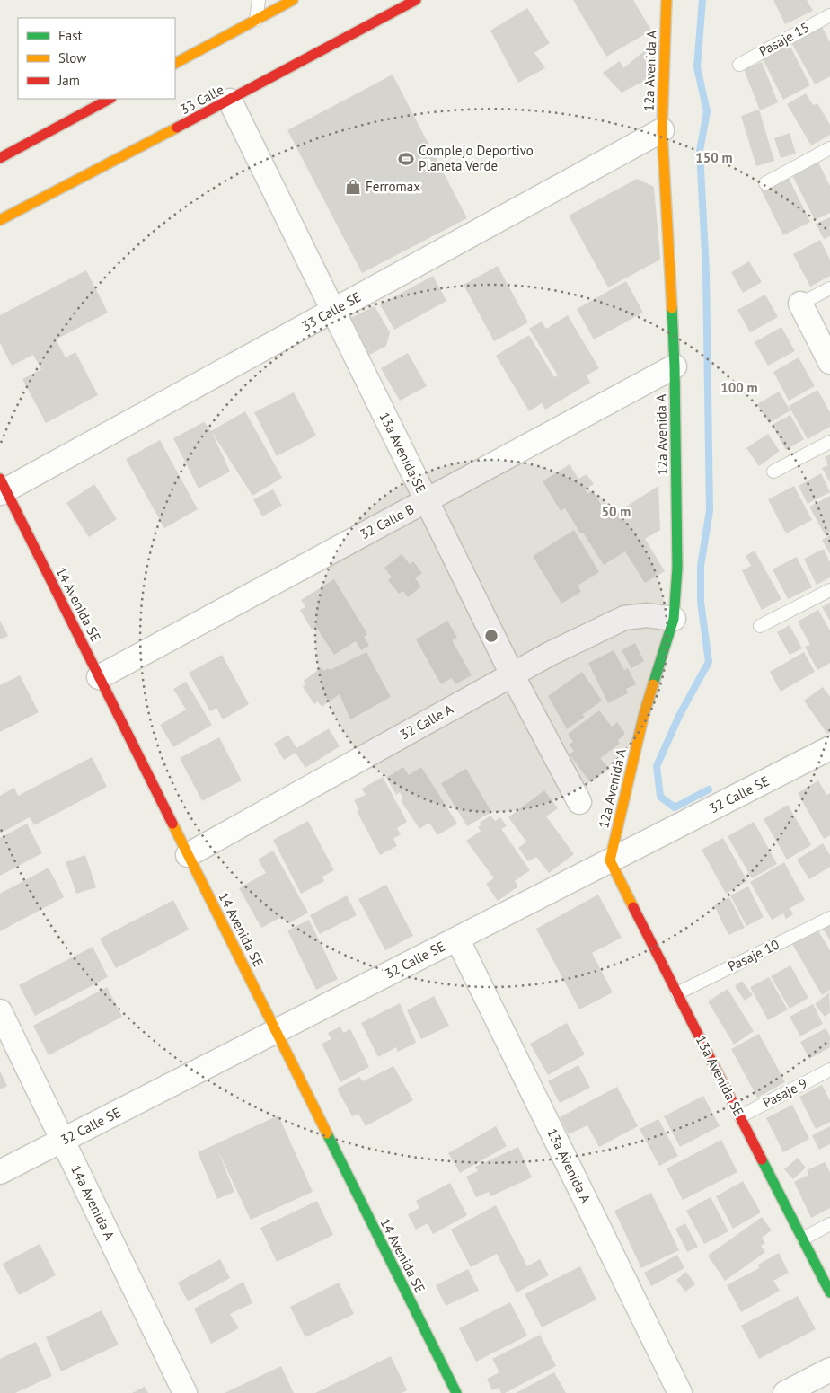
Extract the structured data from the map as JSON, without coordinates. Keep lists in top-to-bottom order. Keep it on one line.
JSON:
{"streets":{"street":["12a Avenida A","33 Calle","33 Calle SE","13a Avenida SE","32 Calle B","14 Avenida SE","32 Calle A","32 Calle SE","13a Avenida A","14a Avenida A"],"lane":["Pasaje 15","Pasaje 10","Pasaje 9"]},"crossings":[["12a Avenida A","33 Calle SE"],["12a Avenida A","13a Avenida SE"],["12a Avenida A","32 Calle B"],["12a Avenida A","32 Calle A"],["12a Avenida A","32 Calle SE"],["33 Calle","13a Avenida SE"],["33 Calle SE","13a Avenida SE"],["33 Calle SE","14 Avenida SE"],["13a Avenida SE","32 Calle B"],["13a Avenida SE","32 Calle A"],["13a Avenida SE","32 Calle SE"],["13a Avenida SE","Pasaje 10"],["13a Avenida SE","Pasaje 9"],["32 Calle B","14 Avenida SE"],["14 Avenida SE","32 Calle A"],["14 Avenida SE","32 Calle SE"],["32 Calle SE","13a Avenida A"],["32 Calle SE","14a Avenida A"]],"places":{"sports":["Complejo Deportivo Planeta Verde"],"shop":["Ferromax"]},"legend":["Fast","Slow","Jam"],"rings":["150 m","100 m","50 m"]}
